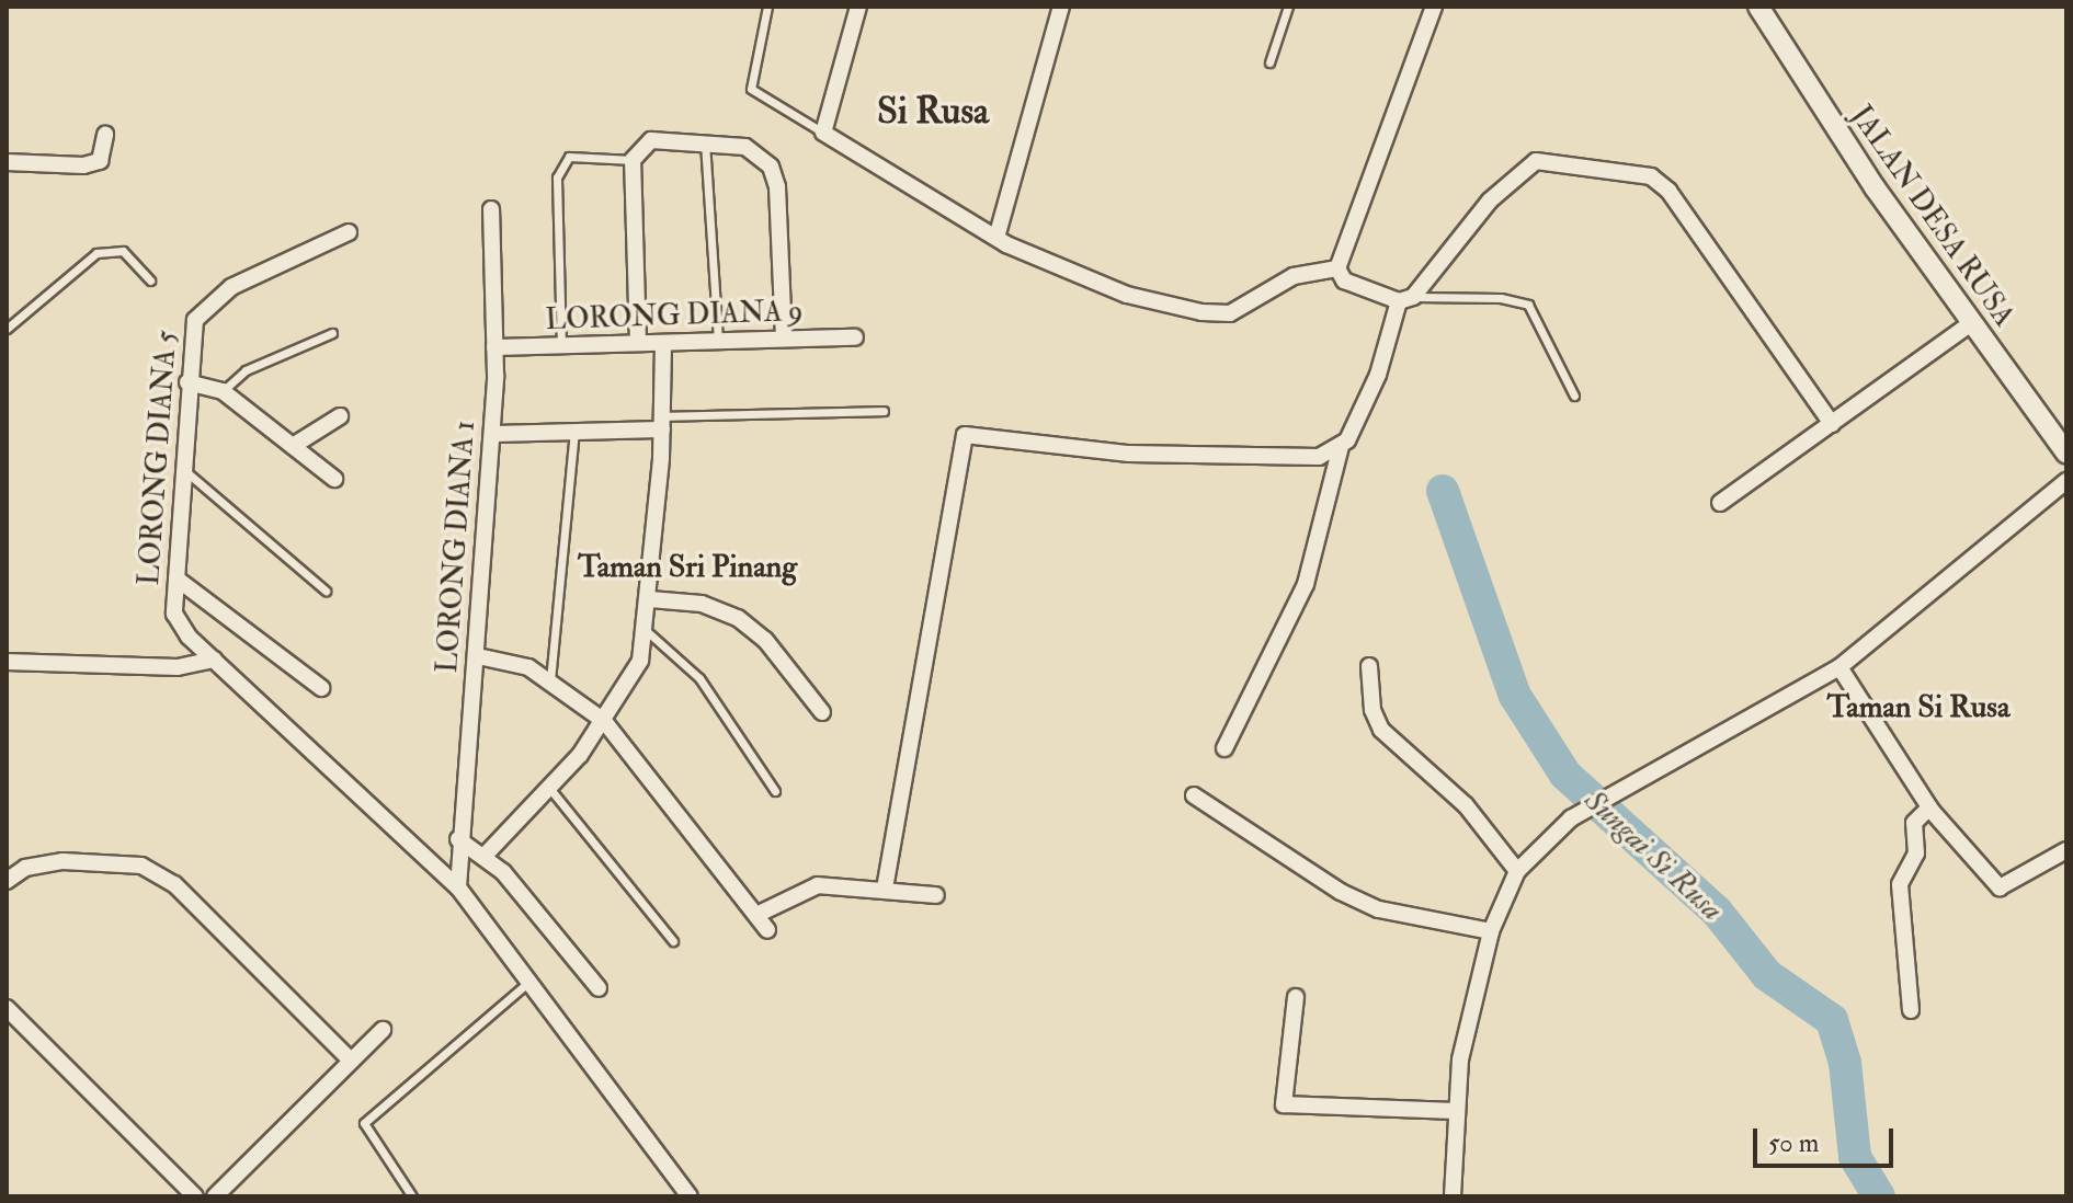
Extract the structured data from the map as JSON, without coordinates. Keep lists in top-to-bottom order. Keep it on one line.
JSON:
{"streets":{"street":["JALAN DESA RUSA","LORONG DIANA 9","LORONG DIANA 5","LORONG DIANA 1"]},"crossings":[["LORONG DIANA 9","LORONG DIANA 1"],["LORONG DIANA 5","LORONG DIANA 1"]],"districts":["Si Rusa","Taman Sri Pinang","Taman Si Rusa"],"water":["Sungai Si Rusa"],"scale_bar":"50 m"}
